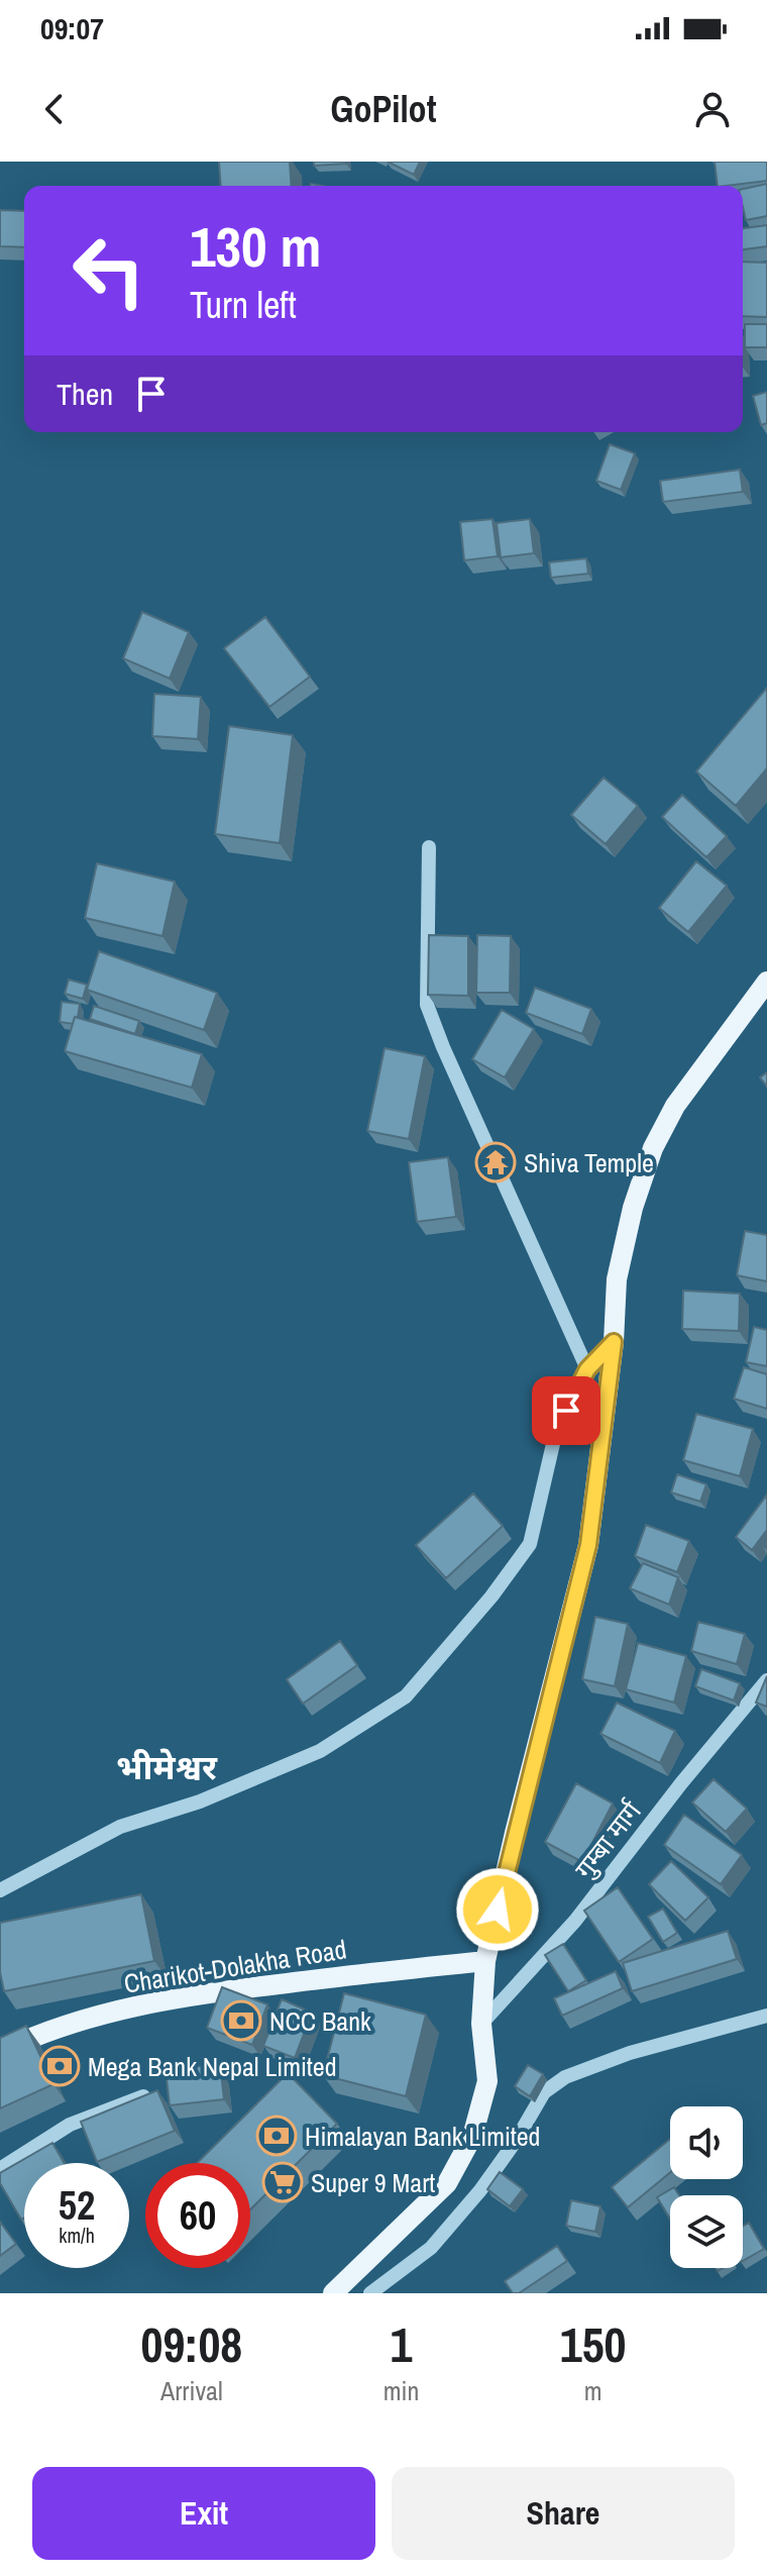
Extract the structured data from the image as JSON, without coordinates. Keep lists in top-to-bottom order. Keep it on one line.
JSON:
{"streets":{"main road":["Charikot-Dolakha Road"],"street":["गुम्बा मार्ग"]},"districts":["भीमेश्वर"],"places":{"temple":["Shiva Temple"],"bank":["NCC Bank","Mega Bank Nepal Limited","Himalayan Bank Limited"],"supermarket":["Super 9 Mart"]},"page":{"status":"09:07","header":"GoPilot","turn":["130 m","Turn left"],"then":"Then","speed":"52 km/h","limit":"60","eta":["09:08","Arrival","1","min","150","m"],"buttons":["Exit","Share"]}}
